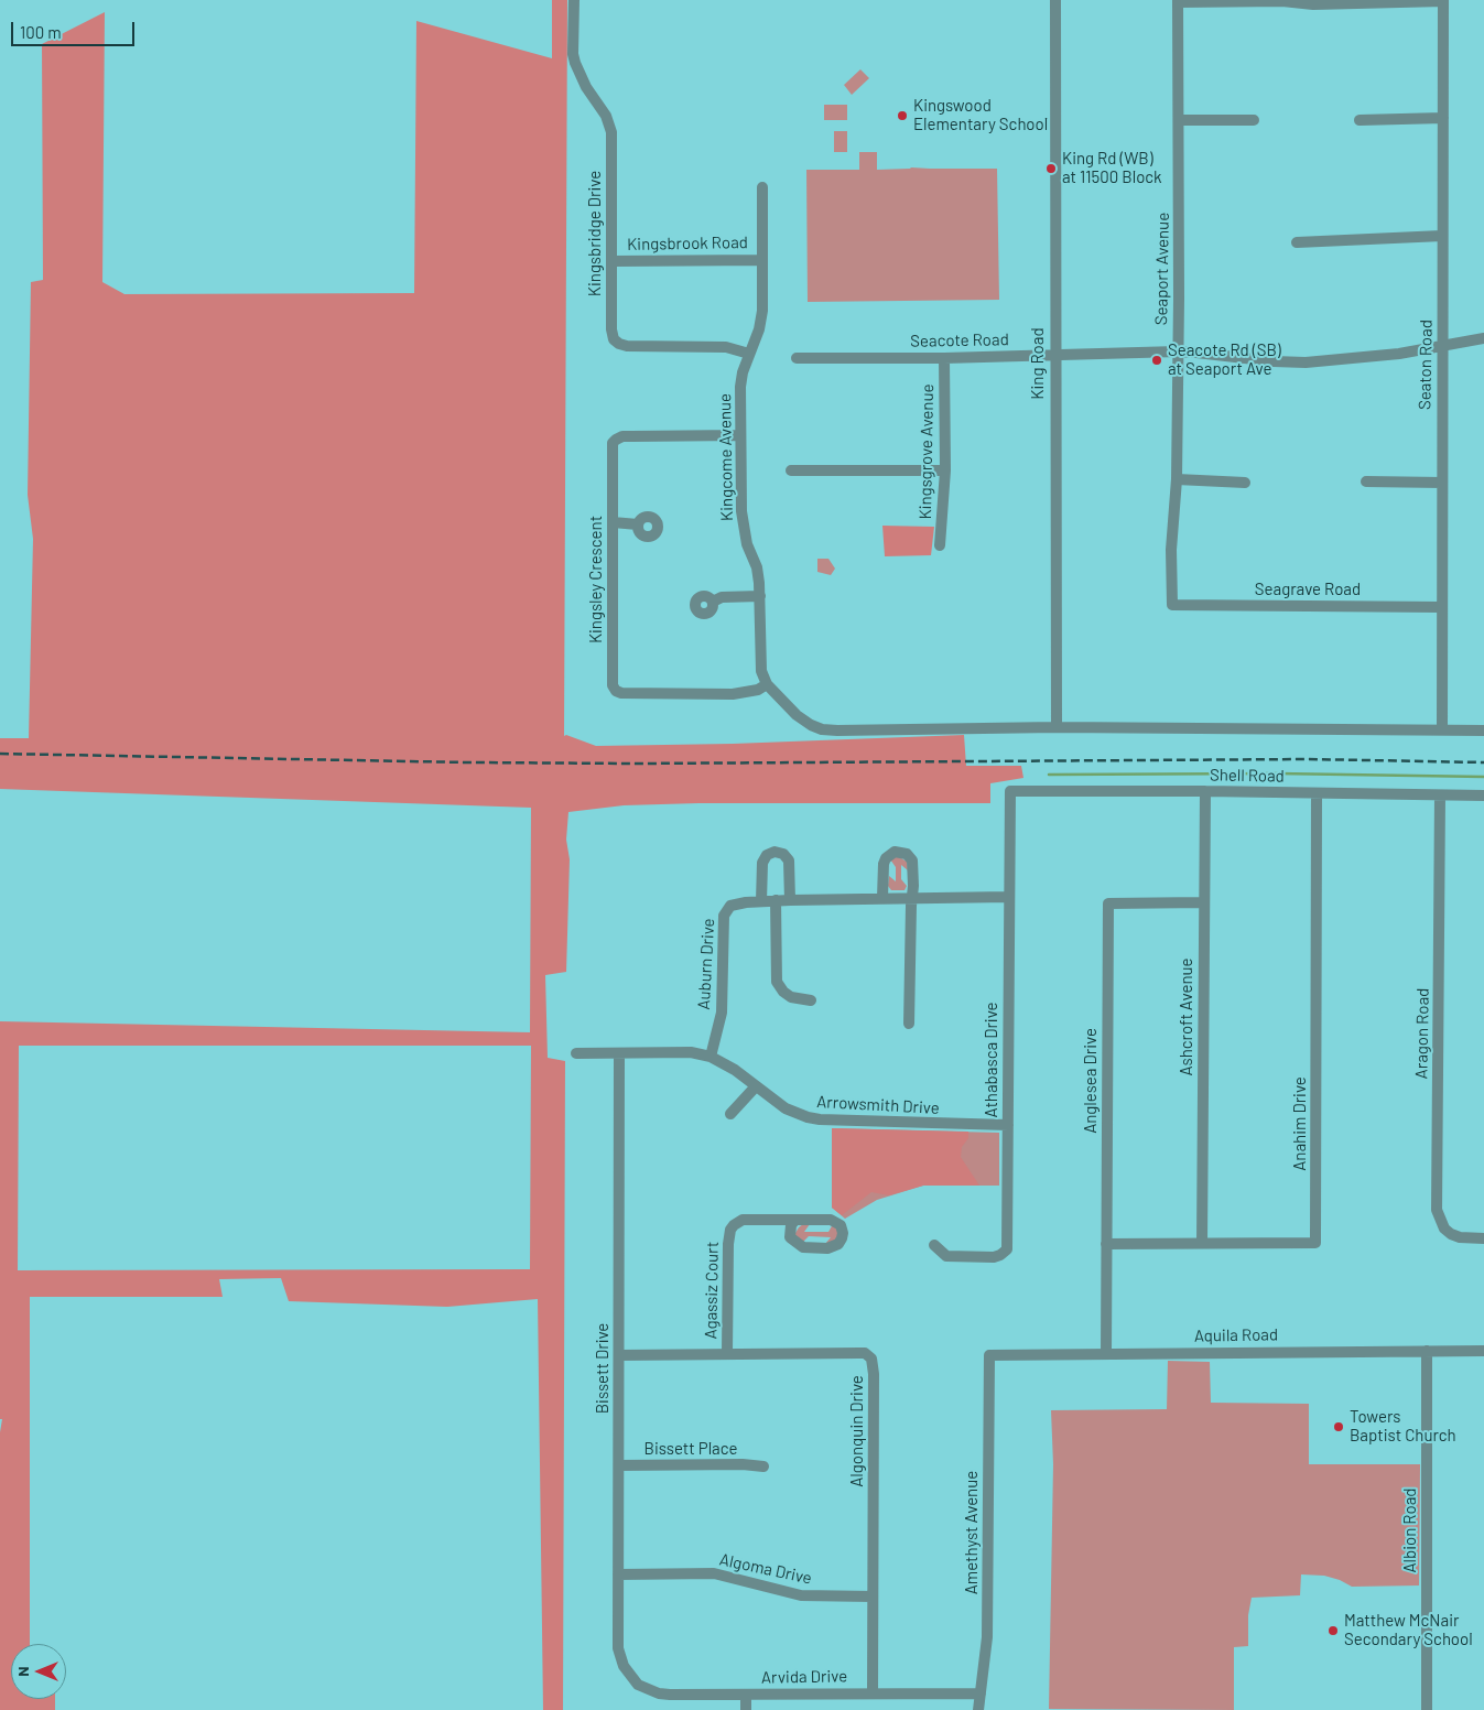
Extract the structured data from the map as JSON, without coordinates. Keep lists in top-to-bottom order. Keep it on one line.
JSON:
{"streets":{"street":["Kingsbridge Drive","Kingsbrook Road","Seaport Avenue","Seacote Road","King Road","Seaton Road","Kingsgrove Avenue","Kingcome Avenue","Kingsley Crescent","Seagrave Road","Shell Road","Auburn Drive","Ashcroft Avenue","Aragon Road","Athabasca Drive","Anglesea Drive","Arrowsmith Drive","Anahim Drive","Agassiz Court","Aquila Road","Bissett Drive","Algonquin Drive","Bissett Place","Albion Road","Amethyst Avenue","Algoma Drive","Arvida Drive"]},"crossings":[["Kingsbridge Drive","Kingsbrook Road"],["Kingsbridge Drive","Kingcome Avenue"],["Kingsbrook Road","Kingcome Avenue"],["Seaport Avenue","Seacote Road"],["Seaport Avenue","Seagrave Road"],["Seacote Road","King Road"],["Seacote Road","Seaton Road"],["Seacote Road","Kingsgrove Avenue"],["Seaton Road","Seagrave Road"],["Kingcome Avenue","Kingsley Crescent"],["Shell Road","Ashcroft Avenue"],["Shell Road","Aragon Road"],["Shell Road","Athabasca Drive"],["Shell Road","Anahim Drive"],["Auburn Drive","Athabasca Drive"],["Auburn Drive","Arrowsmith Drive"],["Ashcroft Avenue","Anglesea Drive"],["Ashcroft Avenue","Anahim Drive"],["Athabasca Drive","Arrowsmith Drive"],["Anglesea Drive","Anahim Drive"],["Anglesea Drive","Aquila Road"],["Arrowsmith Drive","Bissett Drive"],["Agassiz Court","Algonquin Drive"],["Aquila Road","Albion Road"],["Aquila Road","Amethyst Avenue"],["Bissett Drive","Algonquin Drive"],["Bissett Drive","Bissett Place"],["Bissett Drive","Algoma Drive"],["Bissett Drive","Arvida Drive"],["Algonquin Drive","Algoma Drive"],["Algonquin Drive","Arvida Drive"],["Amethyst Avenue","Arvida Drive"]],"places":["Kingswood Elementary School","King Rd (WB) at 11500 Block","Seacote Rd (SB) at Seaport Ave","Towers Baptist Church","Matthew McNair Secondary School"],"scale_bar":"100 m","north":"left"}
